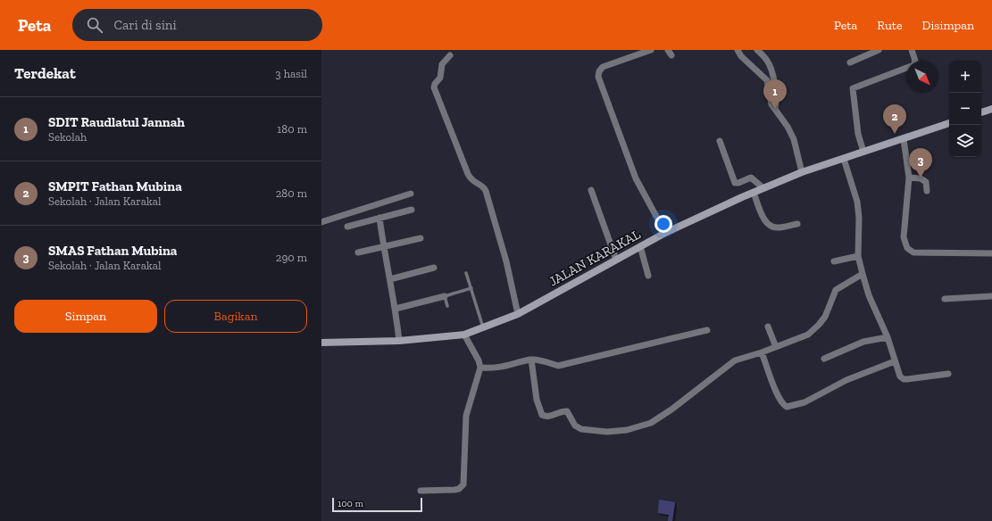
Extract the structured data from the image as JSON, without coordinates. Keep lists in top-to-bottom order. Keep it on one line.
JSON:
{"streets":{"main road":["JALAN KARAKAL"]},"scale_bar":"100 m","north":"bottom right","page":{"header":"Peta","search":"Cari di sini","nav":["Peta","Rute","Disimpan"],"heading":["Terdekat","3 hasil"],"map_buttons":["+","−"],"pins":["1","2","3"],"list":[{"mark":"1","name":"SDIT Raudlatul Jannah","note":"Sekolah","value":"180 m"},{"mark":"2","name":"SMPIT Fathan Mubina","note":"Sekolah · Jalan Karakal","value":"280 m"},{"mark":"3","name":"SMAS Fathan Mubina","note":"Sekolah · Jalan Karakal","value":"290 m"}],"buttons":["Simpan","Bagikan"],"scale":"100 m"}}
